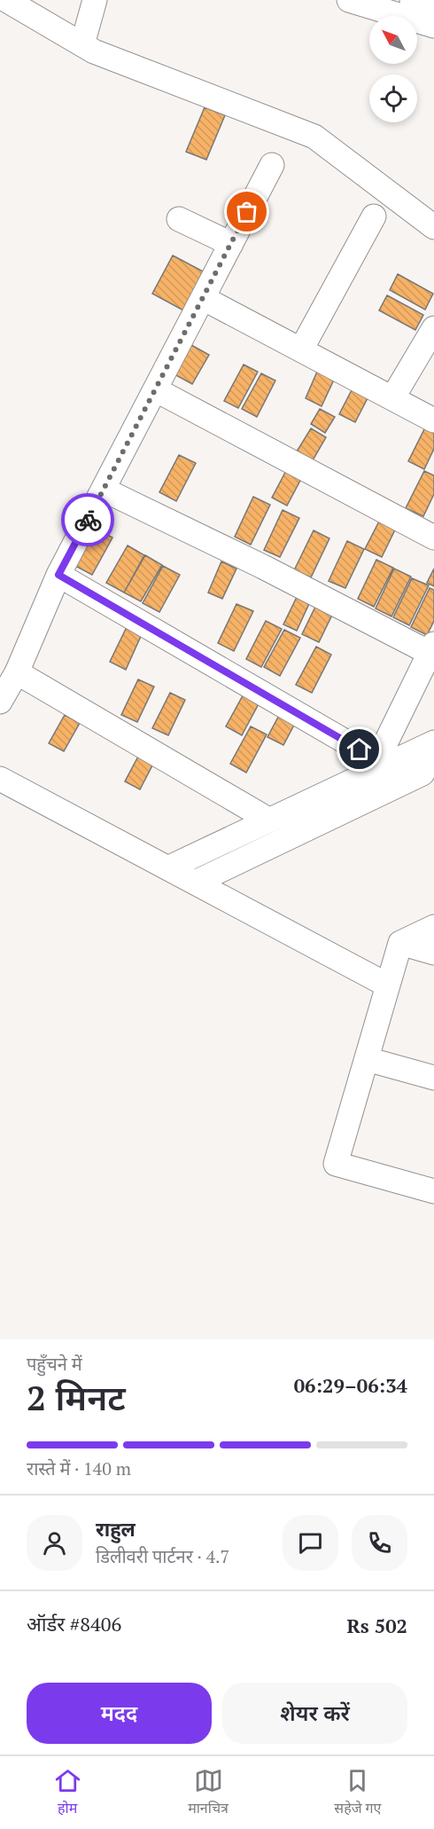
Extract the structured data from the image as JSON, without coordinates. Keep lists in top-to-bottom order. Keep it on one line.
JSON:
{"north":"top left","page":{"heading":["2 मिनट","पहुँचने में","06:29–06:34"],"panel":["राहुल","डिलीवरी पार्टनर · 4.7","ऑर्डर #8406","Rs 502"],"bar":"रास्ते में · 140 m","buttons":["मदद","शेयर करें"],"tabs":["होम","मानचित्र","सहेजे गए"]}}
